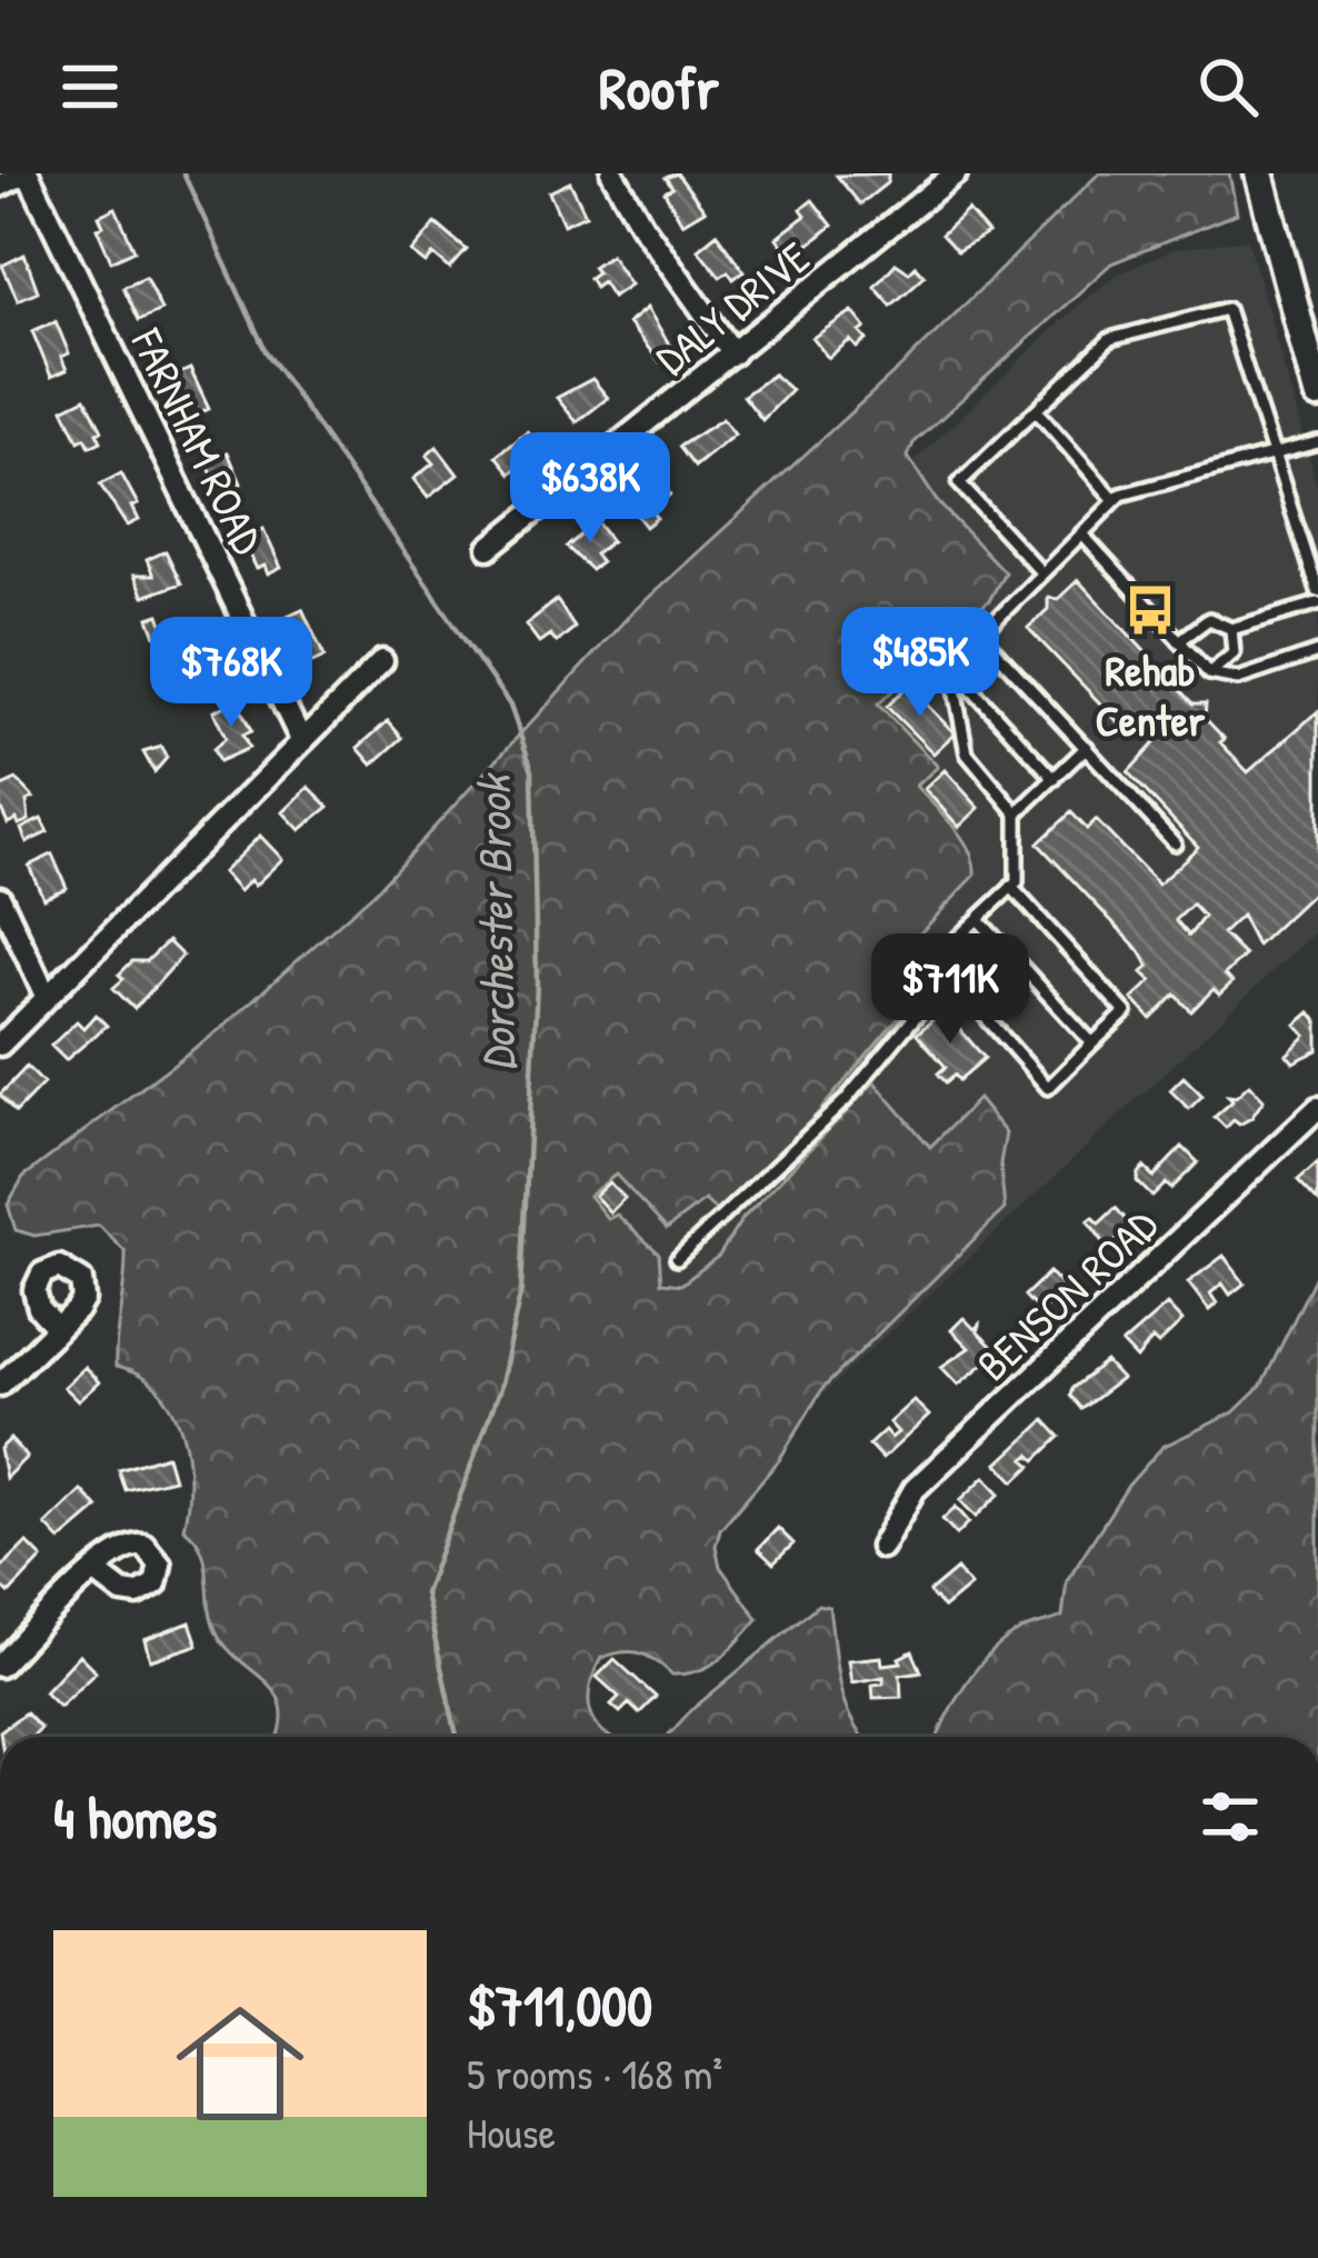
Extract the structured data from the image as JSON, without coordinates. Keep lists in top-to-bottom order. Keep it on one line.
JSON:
{"streets":{"street":["DALY DRIVE","FARNHAM ROAD","BENSON ROAD"]},"water":["Dorchester Brook"],"places":{"bus stop":["Rehab Center"]},"page":{"header":"Roofr","price":["$638K","$485K","$768K","$711K"],"heading":"4 homes","list":[{"name":"$711,000","note":"5 rooms · 168 m² · House"}]}}
